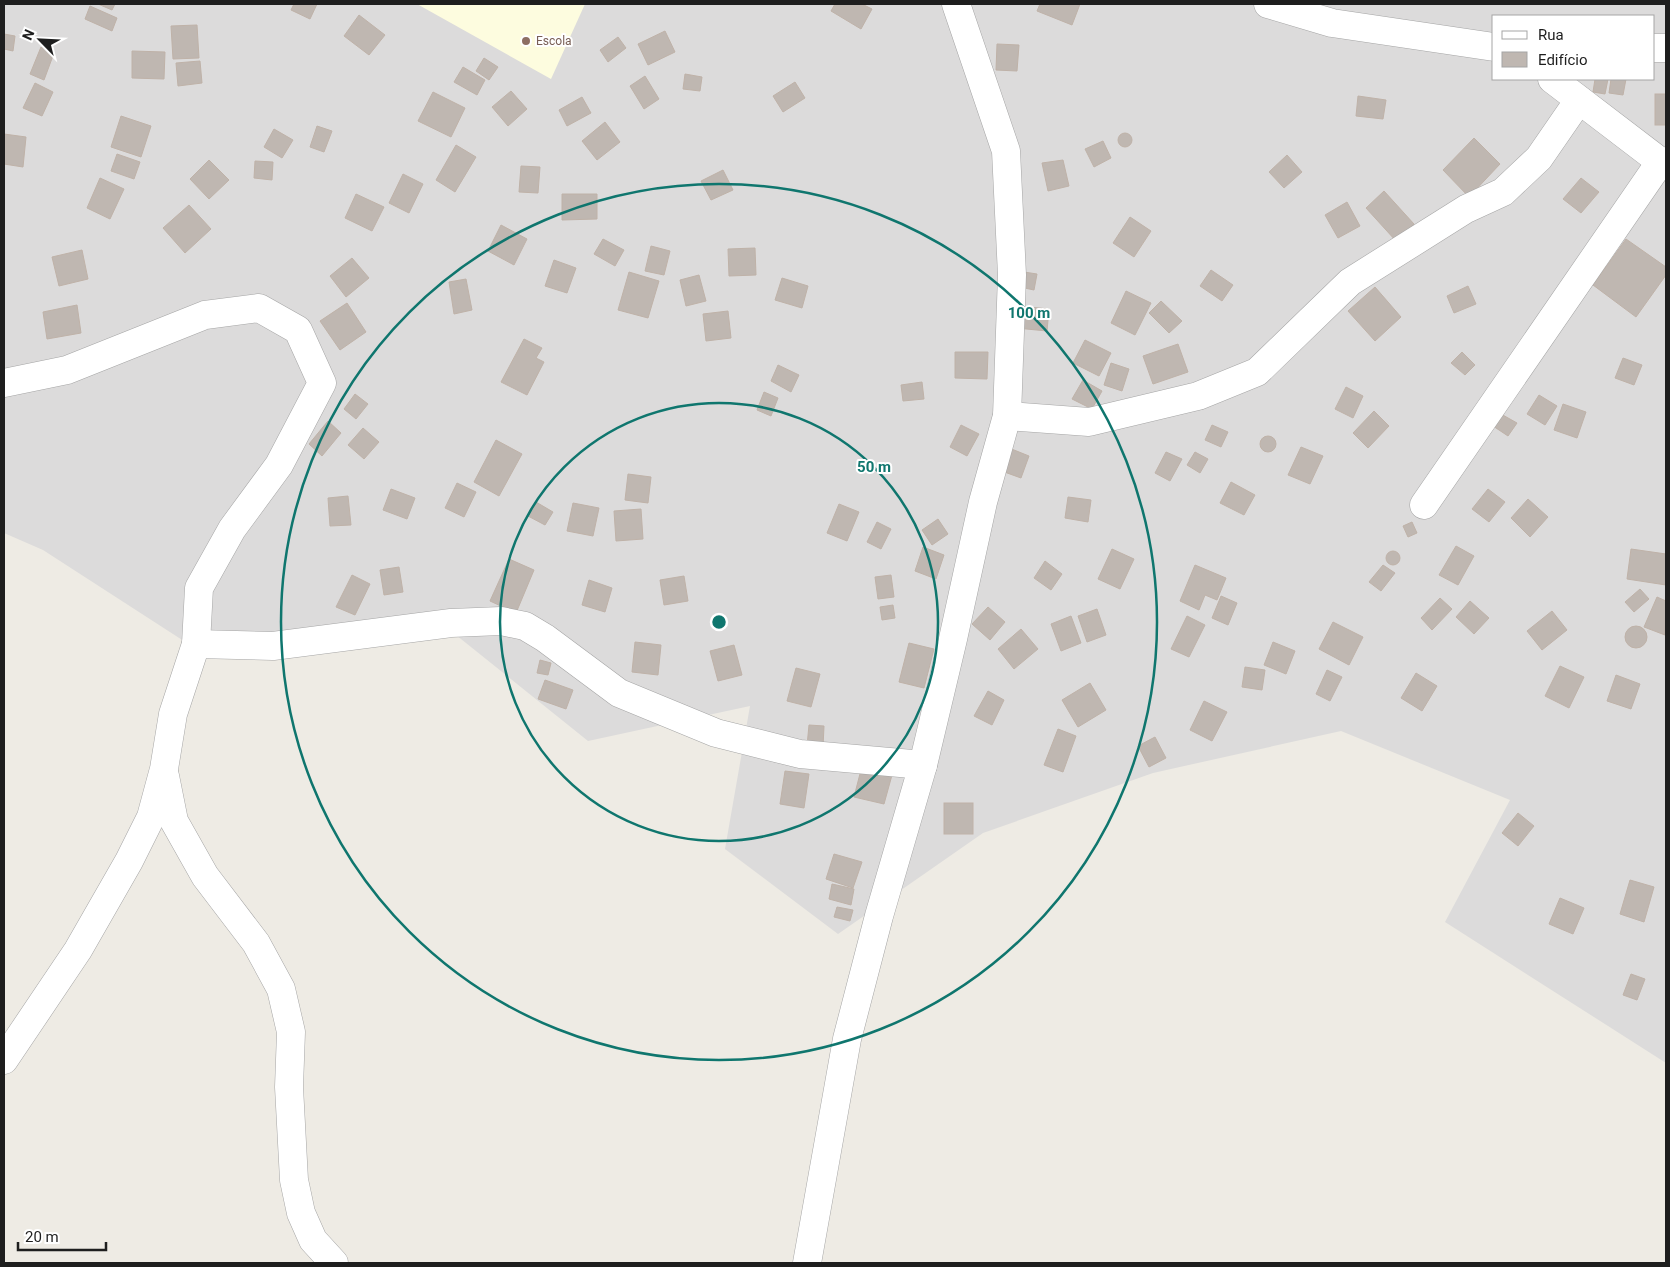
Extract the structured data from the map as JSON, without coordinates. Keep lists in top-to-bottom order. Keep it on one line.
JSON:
{"places":["Escola"],"legend":["Rua","Edifício"],"scale_bar":"20 m","north":"top left","rings":["100 m","50 m"]}
